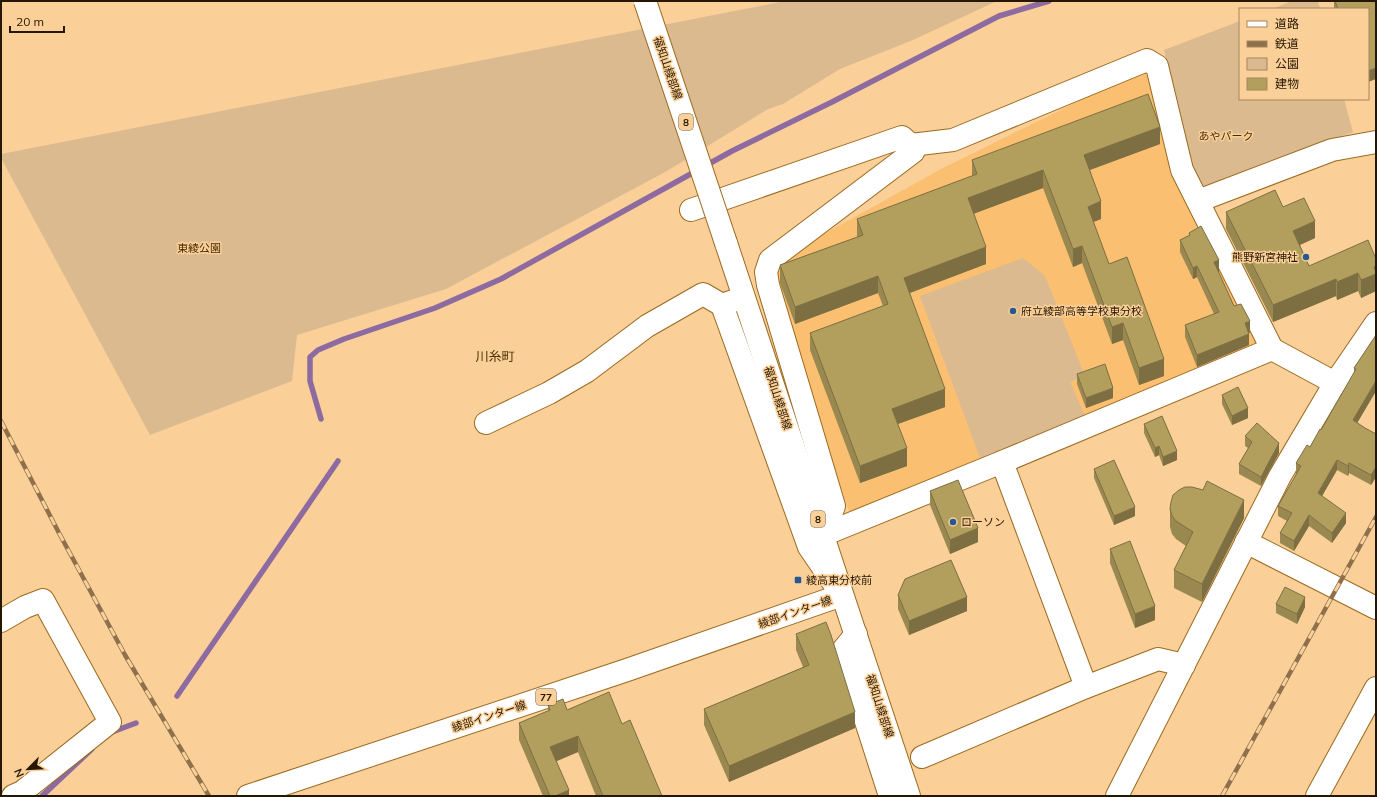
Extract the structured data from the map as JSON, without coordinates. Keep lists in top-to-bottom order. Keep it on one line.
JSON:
{"streets":{"street":["福知山綾部線","8","綾部インター線","77"]},"crossings":[["福知山綾部線","綾部インター線"]],"districts":["川糸町"],"parks":["あやパーク","東綾公園"],"places":{"other":["熊野新宮神社","府立綾部高等学校東分校","ローソン"],"transit":["綾高東分校前"]},"legend":["道路","鉄道","公園","建物"],"scale_bar":"20 m","north":"bottom left"}
